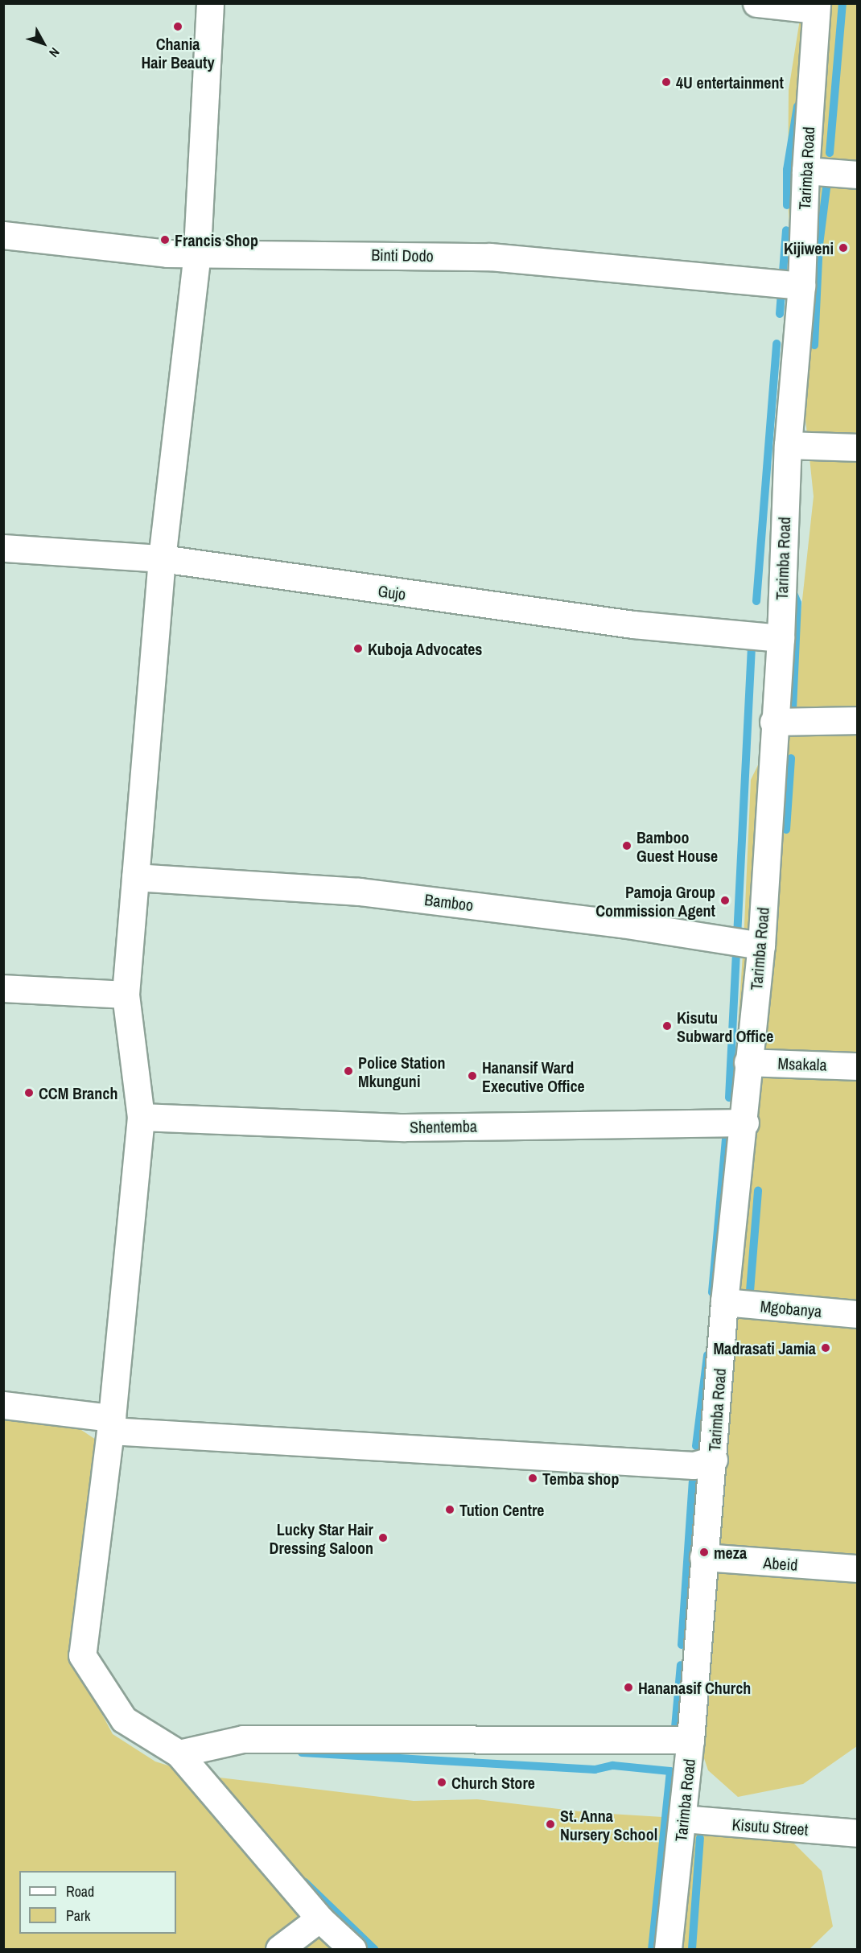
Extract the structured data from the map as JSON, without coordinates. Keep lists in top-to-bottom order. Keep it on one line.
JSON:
{"streets":{"street":["Tarimba Road","Binti Dodo","Gujo","Bamboo","Msakala","Shentemba","Mgobanya","Abeid","Kisutu Street"]},"crossings":[["Tarimba Road","Binti Dodo"],["Tarimba Road","Gujo"],["Tarimba Road","Bamboo"],["Tarimba Road","Msakala"],["Tarimba Road","Shentemba"],["Tarimba Road","Mgobanya"],["Tarimba Road","Abeid"],["Tarimba Road","Kisutu Street"]],"places":["Chania Hair Beauty","4U entertainment","Francis Shop","Kijiweni","Kuboja Advocates","Bamboo Guest House","Pamoja Group Commission Agent","Kisutu Subward Office","Police Station Mkunguni","Hanansif Ward Executive Office","CCM Branch","Madrasati Jamia","Temba shop","Tution Centre","Lucky Star Hair Dressing Saloon","meza","Hananasif Church","Church Store","St. Anna Nursery School"],"legend":["Road","Park"],"north":"bottom right"}
